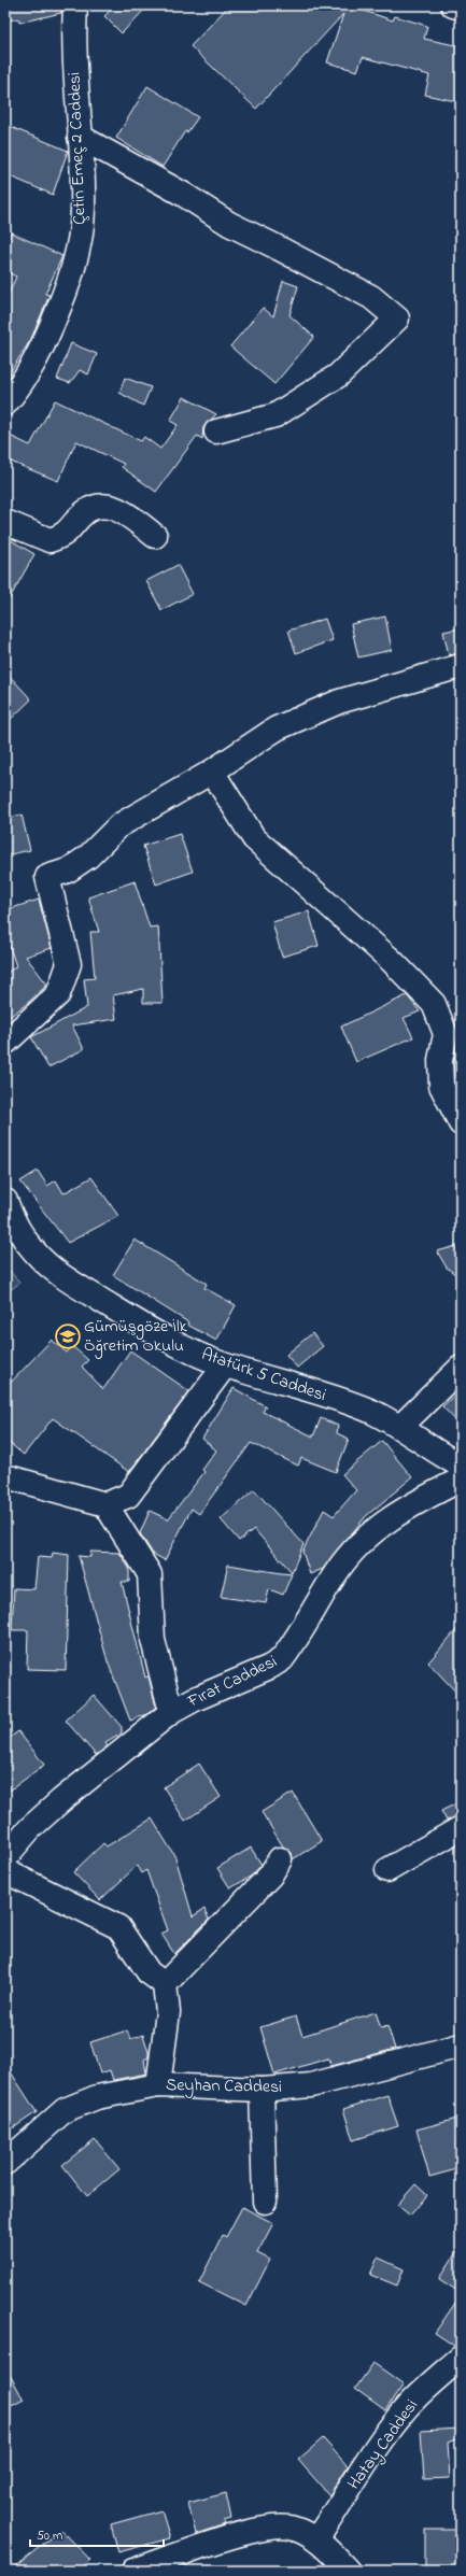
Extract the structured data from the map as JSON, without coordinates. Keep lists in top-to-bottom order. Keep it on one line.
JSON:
{"streets":{"street":["Çetin Emeç 2 Caddesi","Atatürk 5 Caddesi","Fırat Caddesi","Seyhan Caddesi","Hatay Caddesi"]},"places":{"school or university":["Gümüşgöze İlk Öğretim Okulu"]},"scale_bar":"50 m"}
